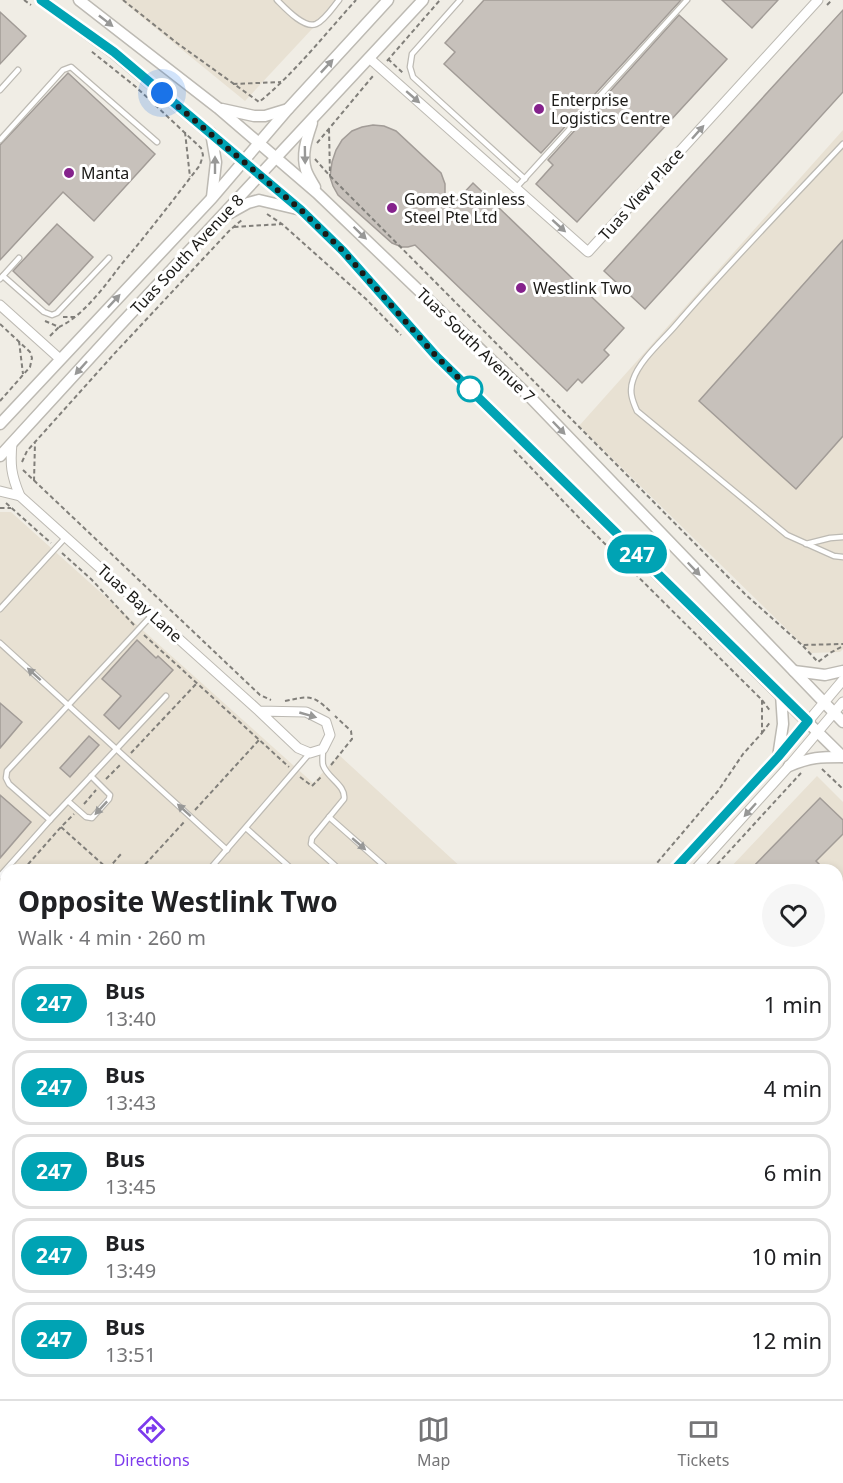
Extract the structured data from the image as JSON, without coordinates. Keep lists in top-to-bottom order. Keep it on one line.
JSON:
{"streets":{"street":["Tuas View Place","Tuas South Avenue 8","Tuas South Avenue 7","Tuas Bay Lane"]},"crossings":[["Tuas View Place","Tuas South Avenue 8"],["Tuas South Avenue 8","Tuas South Avenue 7"]],"places":["Enterprise Logistics Centre","Manta","Gomet Stainless Steel Pte Ltd","Westlink Two"],"lines":["bus line 247"],"page":{"on_map":"247","heading":["Opposite Westlink Two","Walk · 4 min · 260 m"],"list":[{"mark":"247","name":"Bus","note":"13:40","value":"1 min"},{"mark":"247","name":"Bus","note":"13:43","value":"4 min"},{"mark":"247","name":"Bus","note":"13:45","value":"6 min"},{"mark":"247","name":"Bus","note":"13:49","value":"10 min"},{"mark":"247","name":"Bus","note":"13:51","value":"12 min"}],"tabs":["Directions","Map","Tickets"]}}
